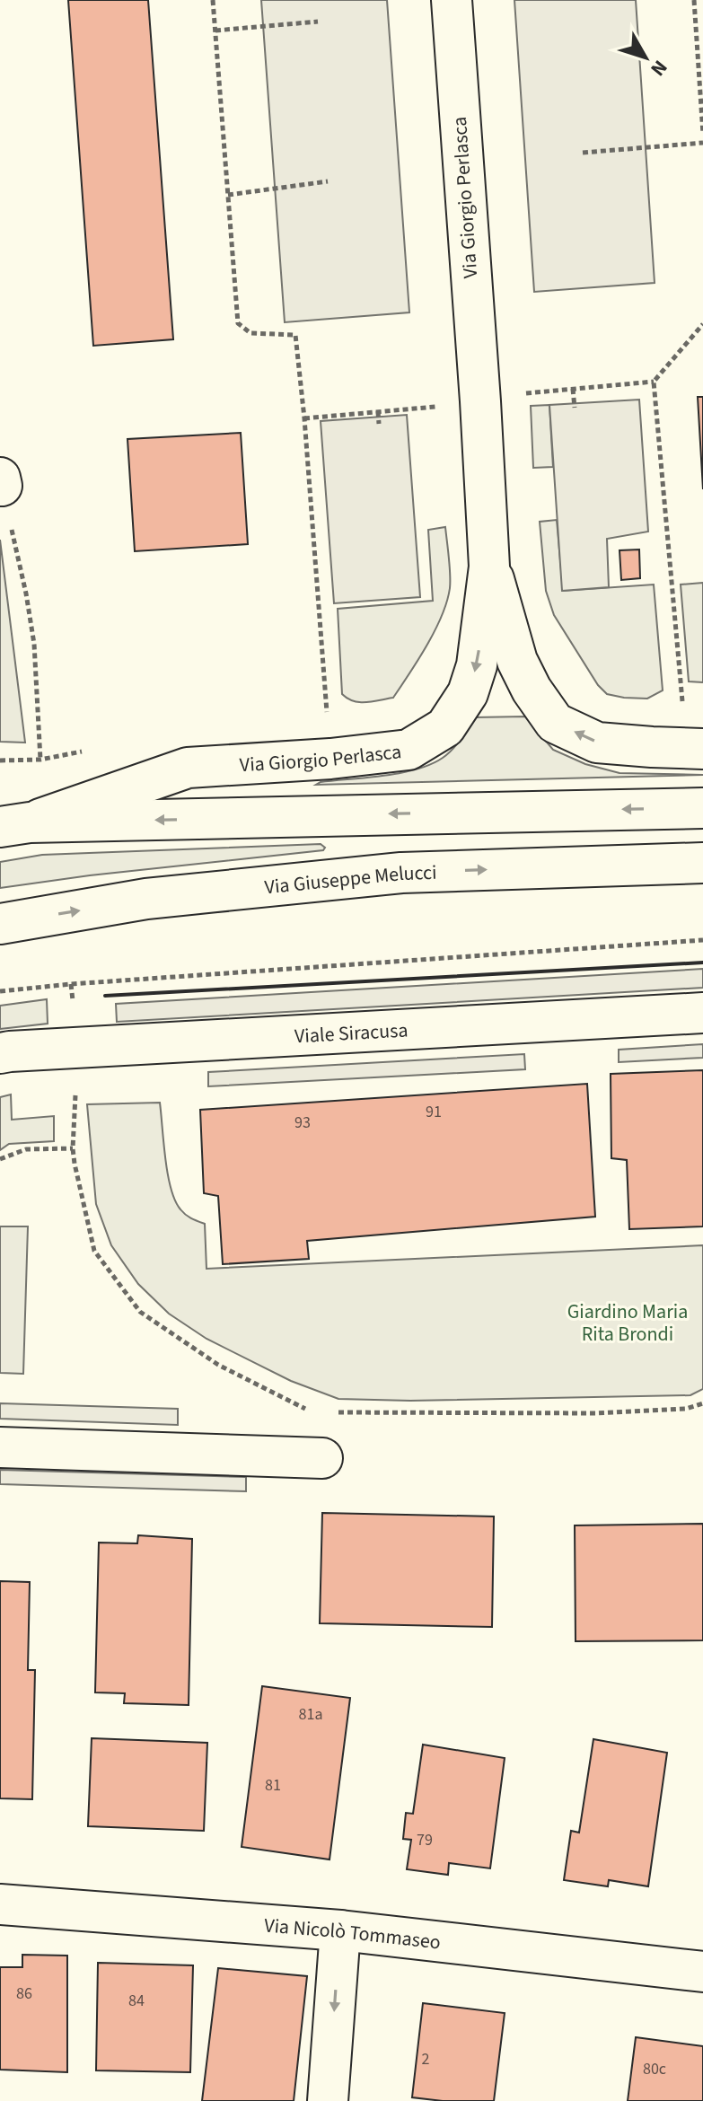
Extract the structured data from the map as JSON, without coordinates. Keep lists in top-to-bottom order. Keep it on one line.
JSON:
{"streets":{"street":["Via Giorgio Perlasca","Via Giuseppe Melucci","Viale Siracusa","Via Nicolò Tommaseo"]},"parks":["Giardino Maria Rita Brondi"],"house_numbers":["91","93","81a","81","79","86","84","2","80c"],"north":"bottom right"}
